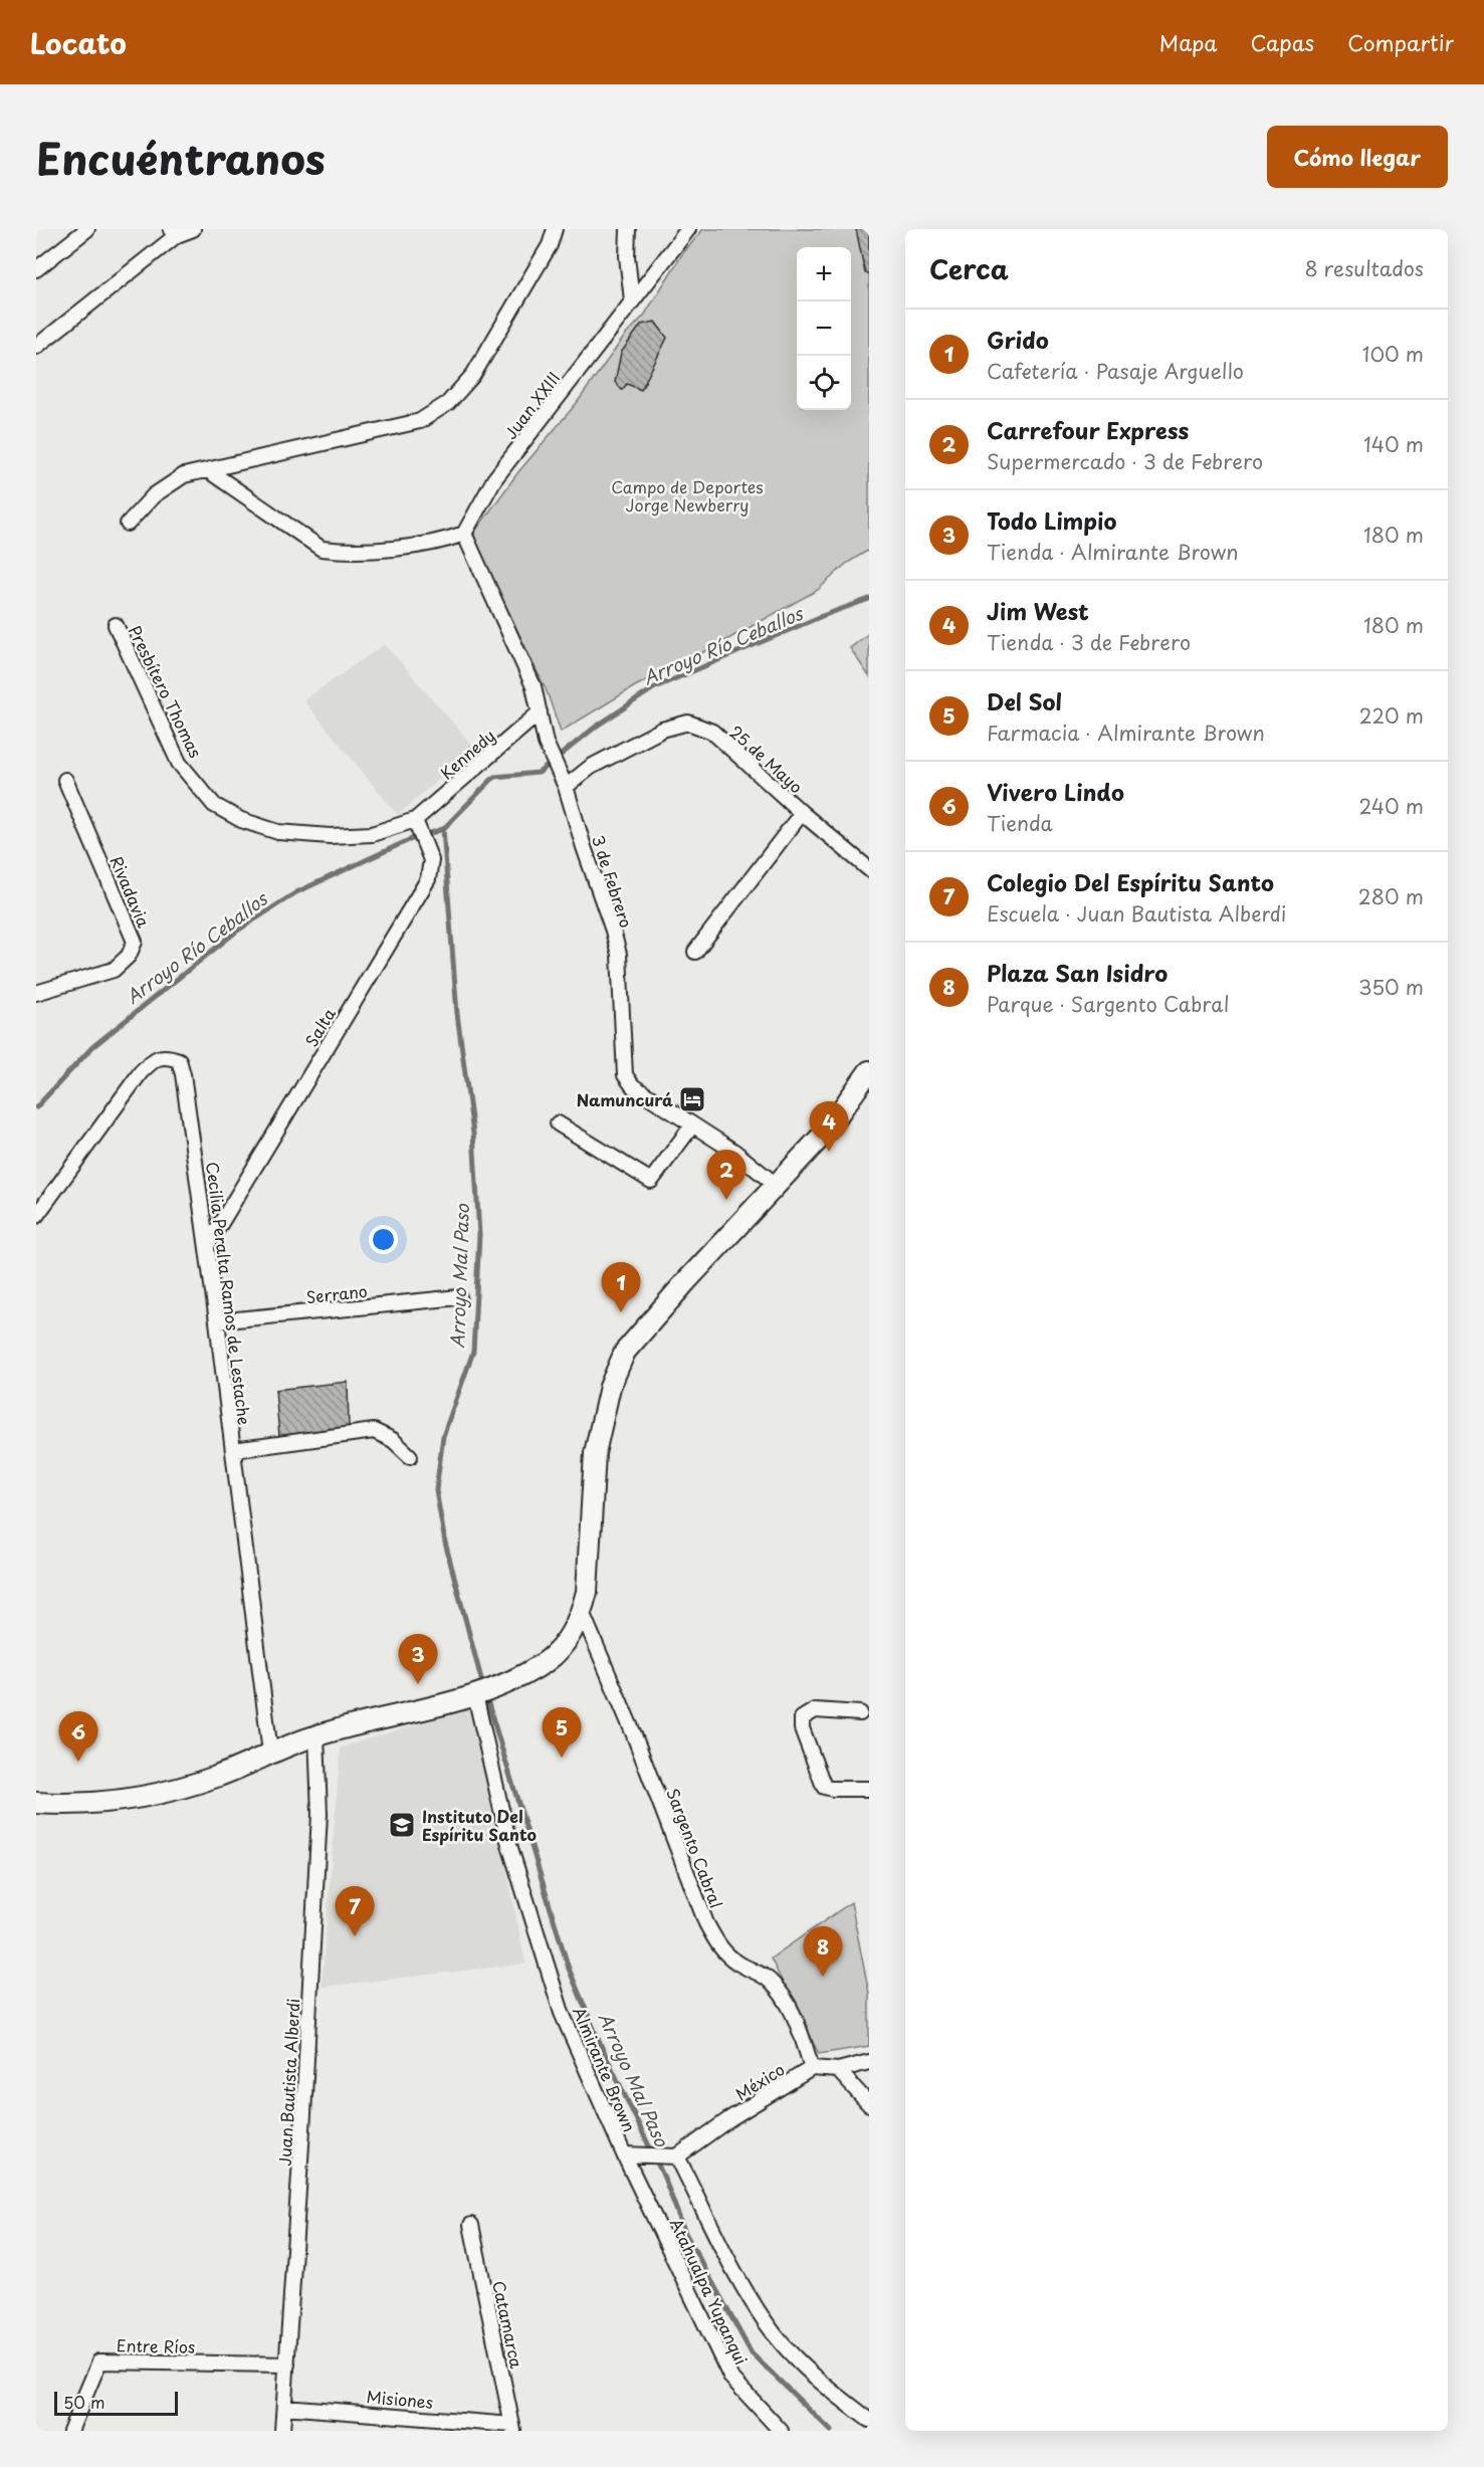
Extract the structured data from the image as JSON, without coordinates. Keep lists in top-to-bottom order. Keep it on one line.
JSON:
{"streets":{"street":["Juan XXIII","Presbítero Thomas","Kennedy","25 de Mayo","3 de Febrero","Rivadavia","Salta","Cecilia Peralta Ramos de Lestache","Serrano","Sargento Cabral","Almirante Brown","México","Juan Bautista Alberdi","Atahualpa Yupanqui","Catamarca","Entre Ríos","Misiones"]},"crossings":[["Juan XXIII","3 de Febrero"],["Presbítero Thomas","Kennedy"],["Presbítero Thomas","Salta"],["Kennedy","3 de Febrero"],["Kennedy","Salta"],["25 de Mayo","3 de Febrero"],["Salta","Cecilia Peralta Ramos de Lestache"],["Cecilia Peralta Ramos de Lestache","Serrano"],["Sargento Cabral","México"],["Almirante Brown","México"],["Almirante Brown","Atahualpa Yupanqui"],["Juan Bautista Alberdi","Entre Ríos"],["Juan Bautista Alberdi","Misiones"],["Catamarca","Misiones"]],"water":["Arroyo Río Ceballos","Arroyo Mal Paso"],"parks":["Campo de Deportes Jorge Newberry"],"places":{"hotel":["Namuncurá"],"school or university":["Instituto Del Espíritu Santo"]},"scale_bar":"50 m","page":{"header":"Locato","nav":["Mapa","Capas","Compartir"],"title":"Encuéntranos","buttons":"Cómo llegar","heading":["Cerca","8 resultados"],"map_buttons":["+","−"],"list":[{"mark":"1","name":"Grido","note":"Cafetería · Pasaje Arguello","value":"100 m"},{"mark":"2","name":"Carrefour Express","note":"Supermercado · 3 de Febrero","value":"140 m"},{"mark":"3","name":"Todo Limpio","note":"Tienda · Almirante Brown","value":"180 m"},{"mark":"4","name":"Jim West","note":"Tienda · 3 de Febrero","value":"180 m"},{"mark":"5","name":"Del Sol","note":"Farmacia · Almirante Brown","value":"220 m"},{"mark":"6","name":"Vivero Lindo","note":"Tienda","value":"240 m"},{"mark":"7","name":"Colegio Del Espíritu Santo","note":"Escuela · Juan Bautista Alberdi","value":"280 m"},{"mark":"8","name":"Plaza San Isidro","note":"Parque · Sargento Cabral","value":"350 m"}],"pins":["4","2","1","3","5","6","7","8"],"scale":"50 m"}}
